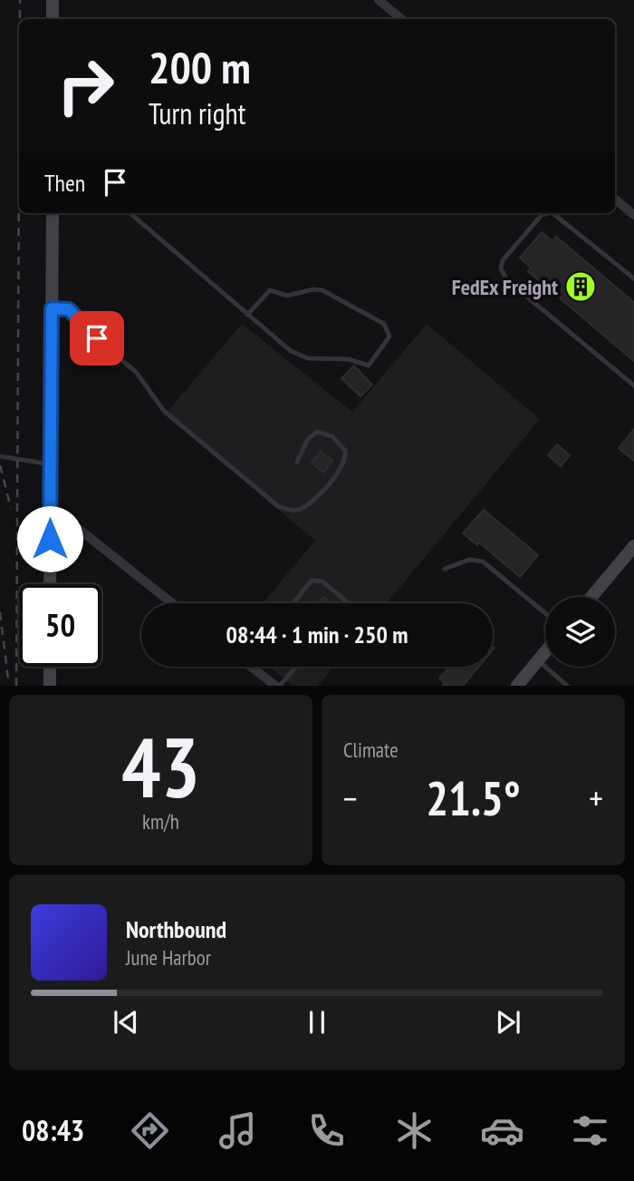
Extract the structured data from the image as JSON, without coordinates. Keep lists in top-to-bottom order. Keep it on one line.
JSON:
{"places":{"building":["FedEx Freight"]},"page":{"turn":["200 m","Turn right"],"then":"Then","limit":"50","trip":"08:44 · 1 min · 250 m","tile":[["43","km/h"],"Climate"],"heat":["−","21.5°","+"],"song":["Northbound","June Harbor"],"tabs":"08:43"}}
